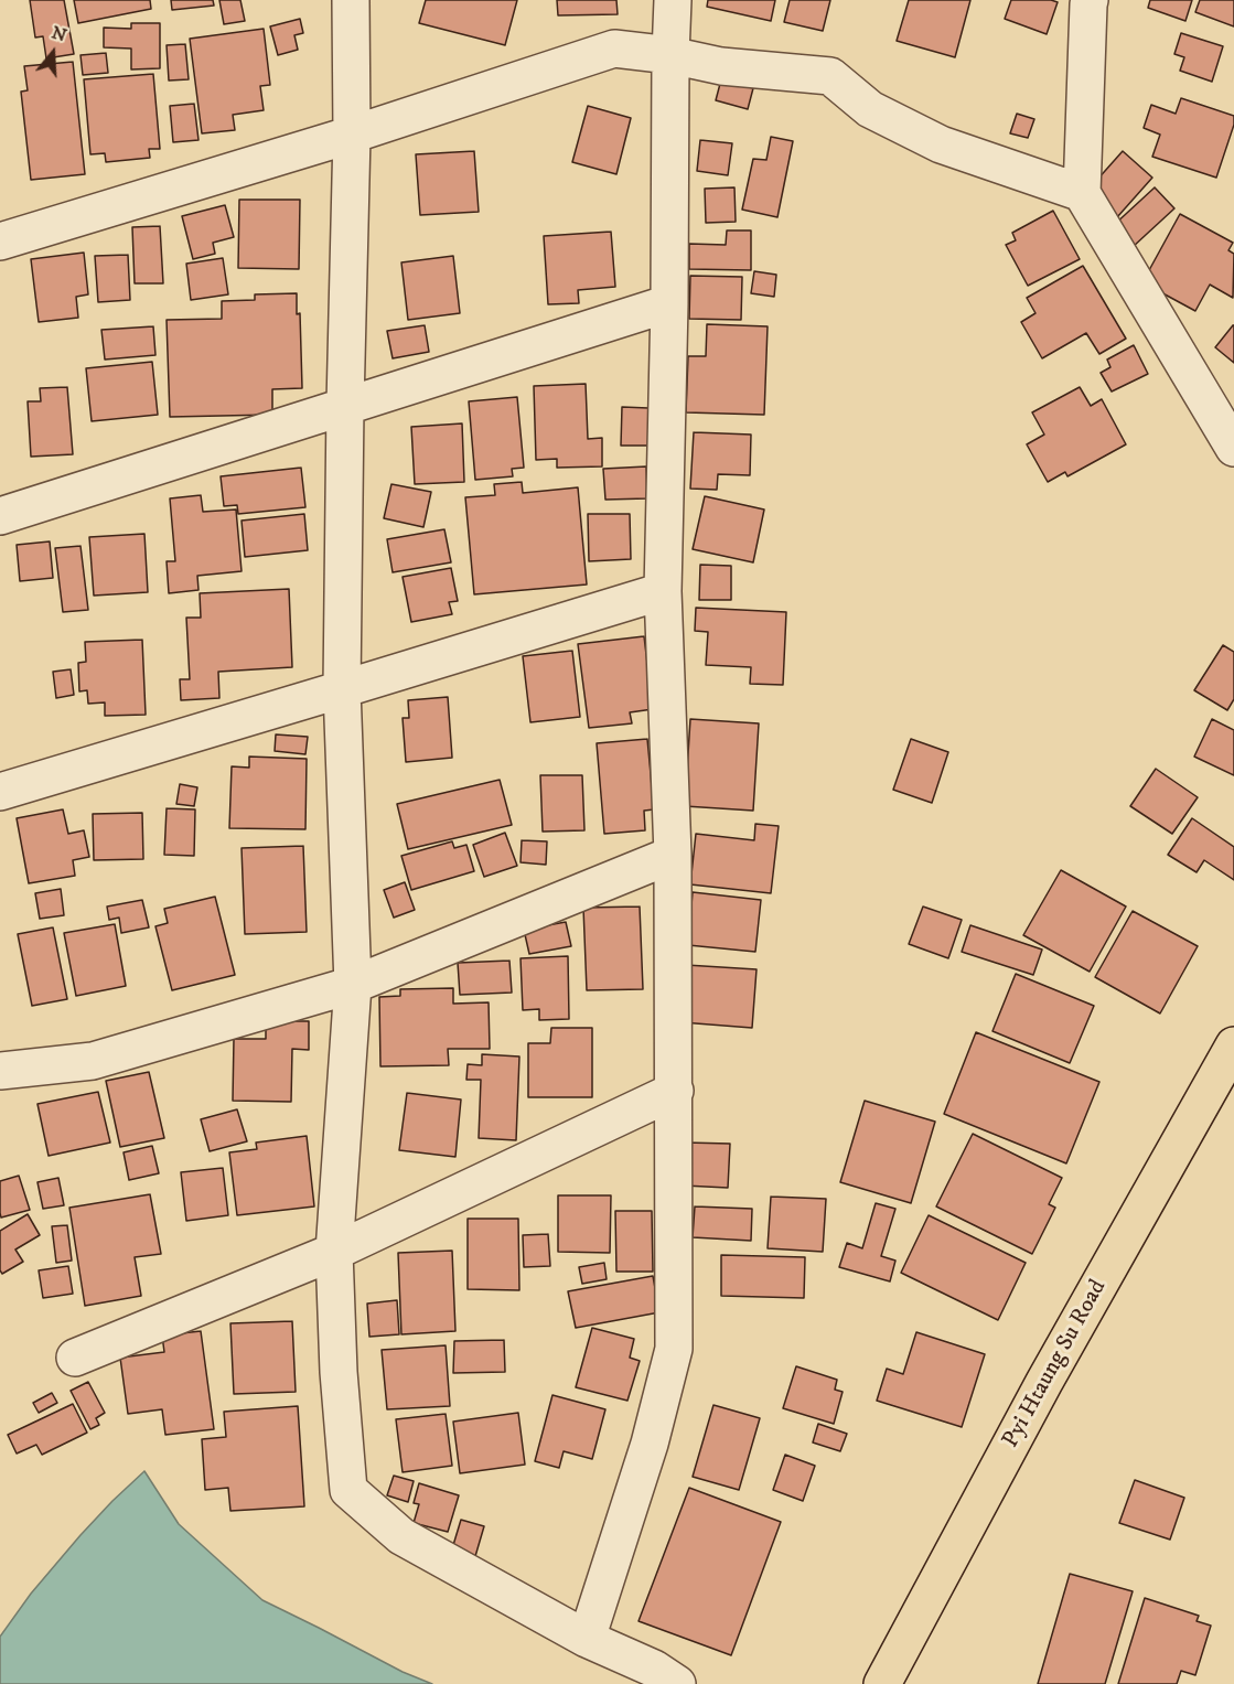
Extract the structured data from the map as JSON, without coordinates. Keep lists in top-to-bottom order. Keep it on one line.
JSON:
{"streets":{"highway":["Pyi Htaung Su Road"]},"north":"top"}
